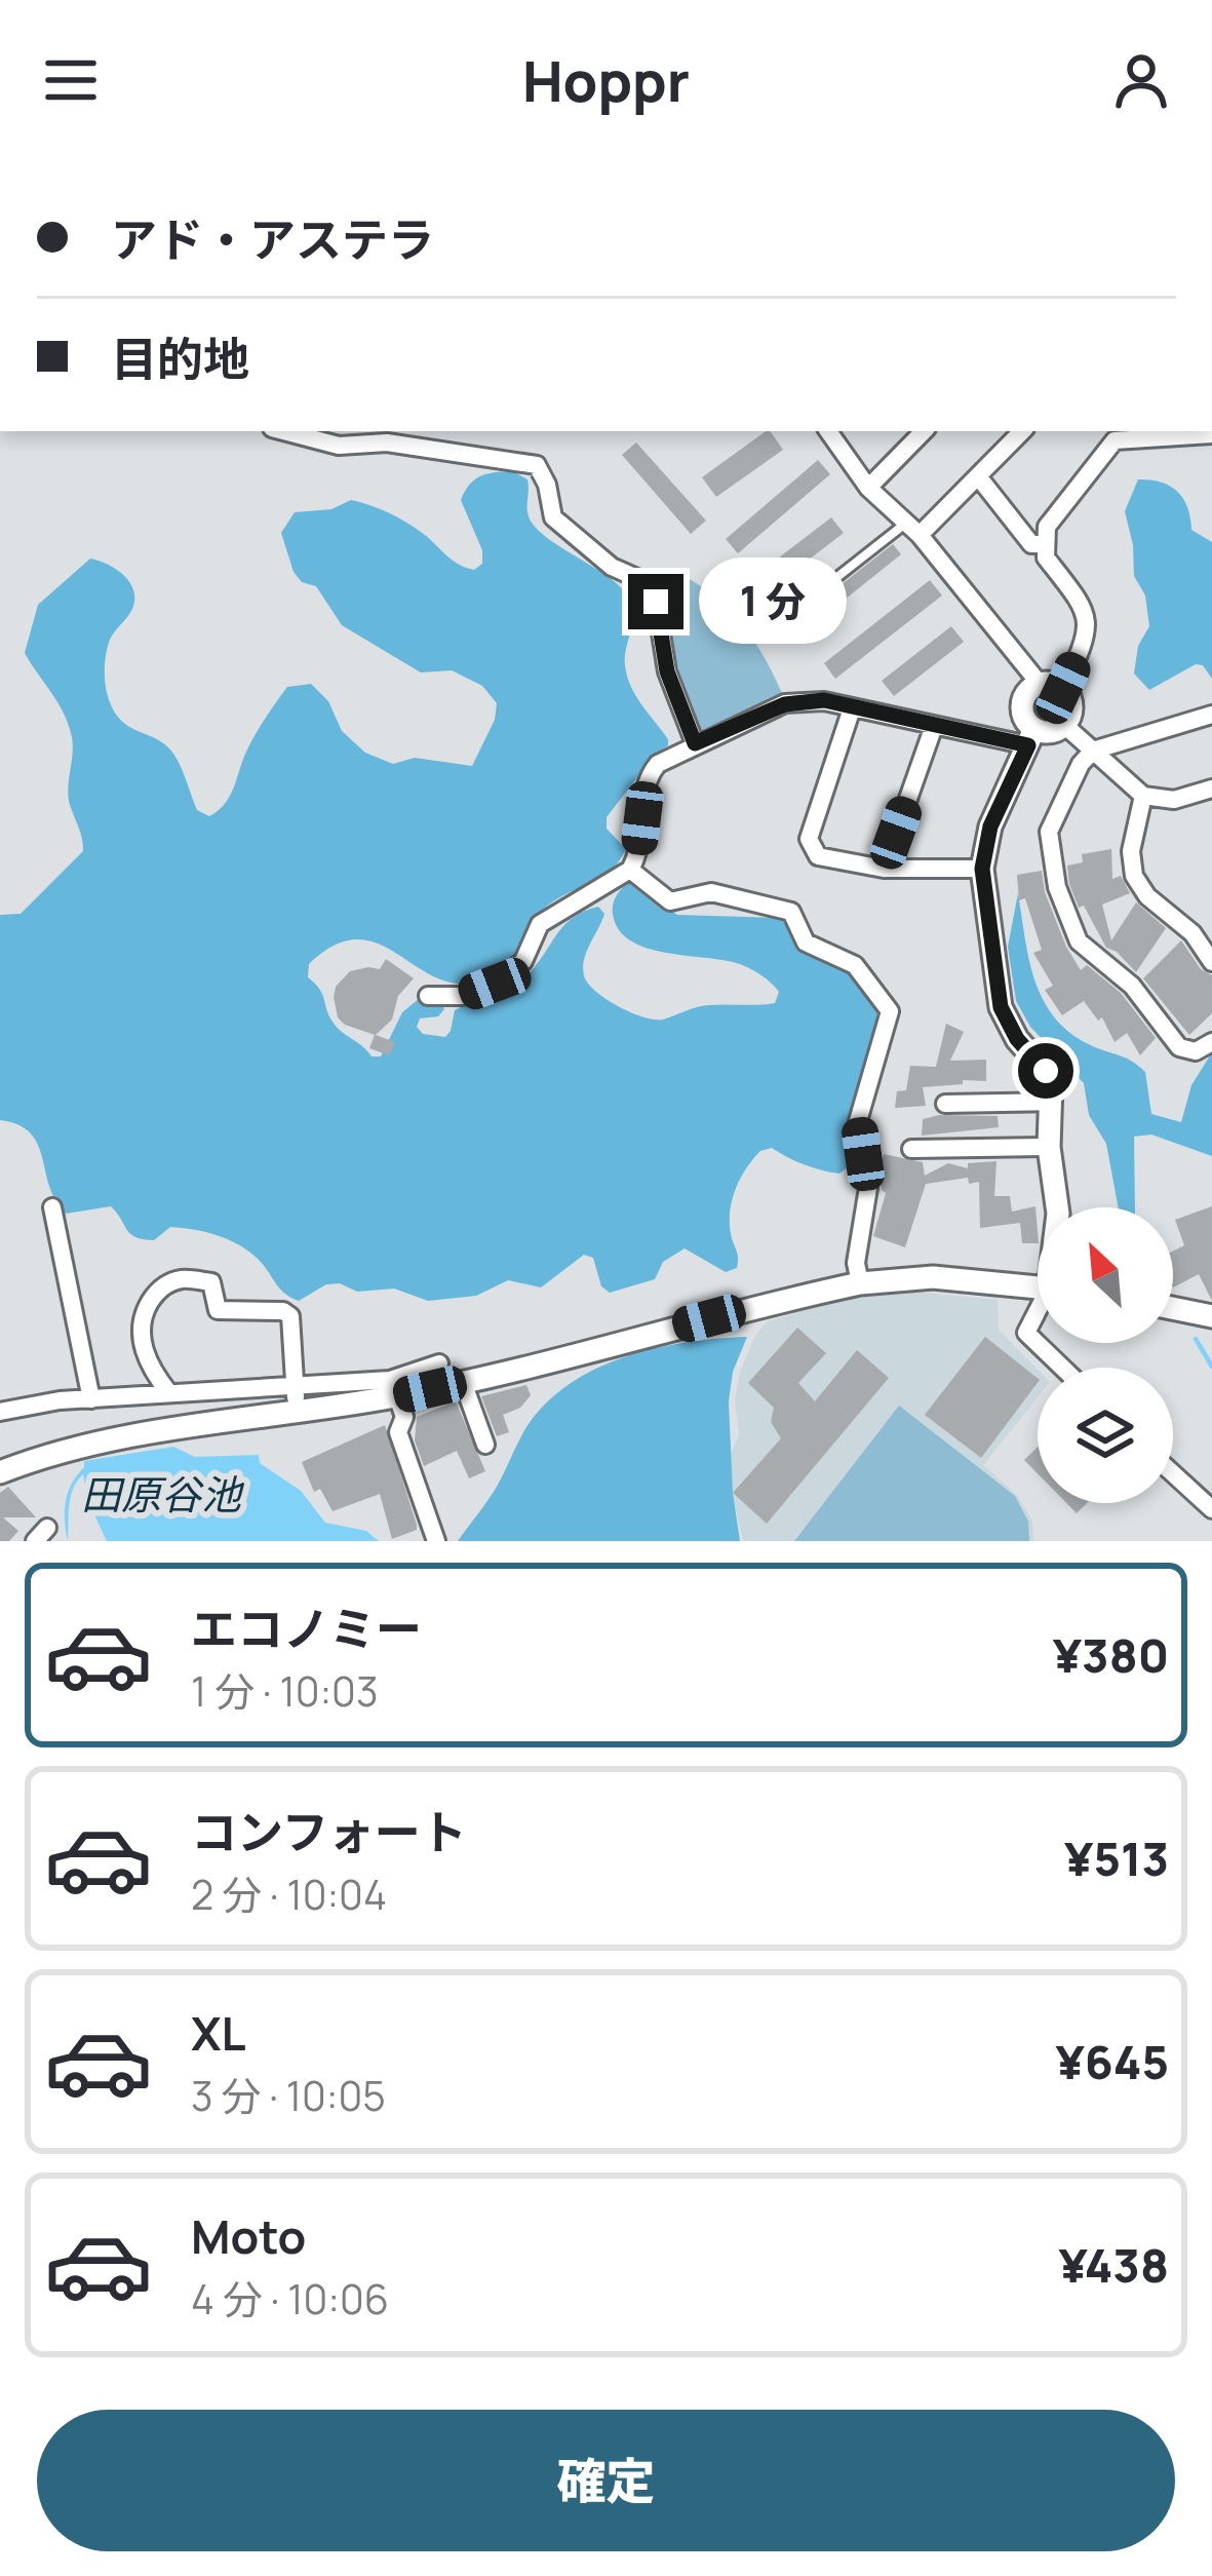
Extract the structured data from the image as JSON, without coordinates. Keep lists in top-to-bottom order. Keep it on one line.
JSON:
{"water":["田原谷池"],"north":"top left","page":{"header":"Hoppr","banner":["アド・アステラ","目的地"],"bubble":"1 分","list":[{"name":"エコノミー","note":"1 分 · 10:03","value":"¥380"},{"name":"コンフォート","note":"2 分 · 10:04","value":"¥513"},{"name":"XL","note":"3 分 · 10:05","value":"¥645"},{"name":"Moto","note":"4 分 · 10:06","value":"¥438"}],"buttons":"確定"}}
